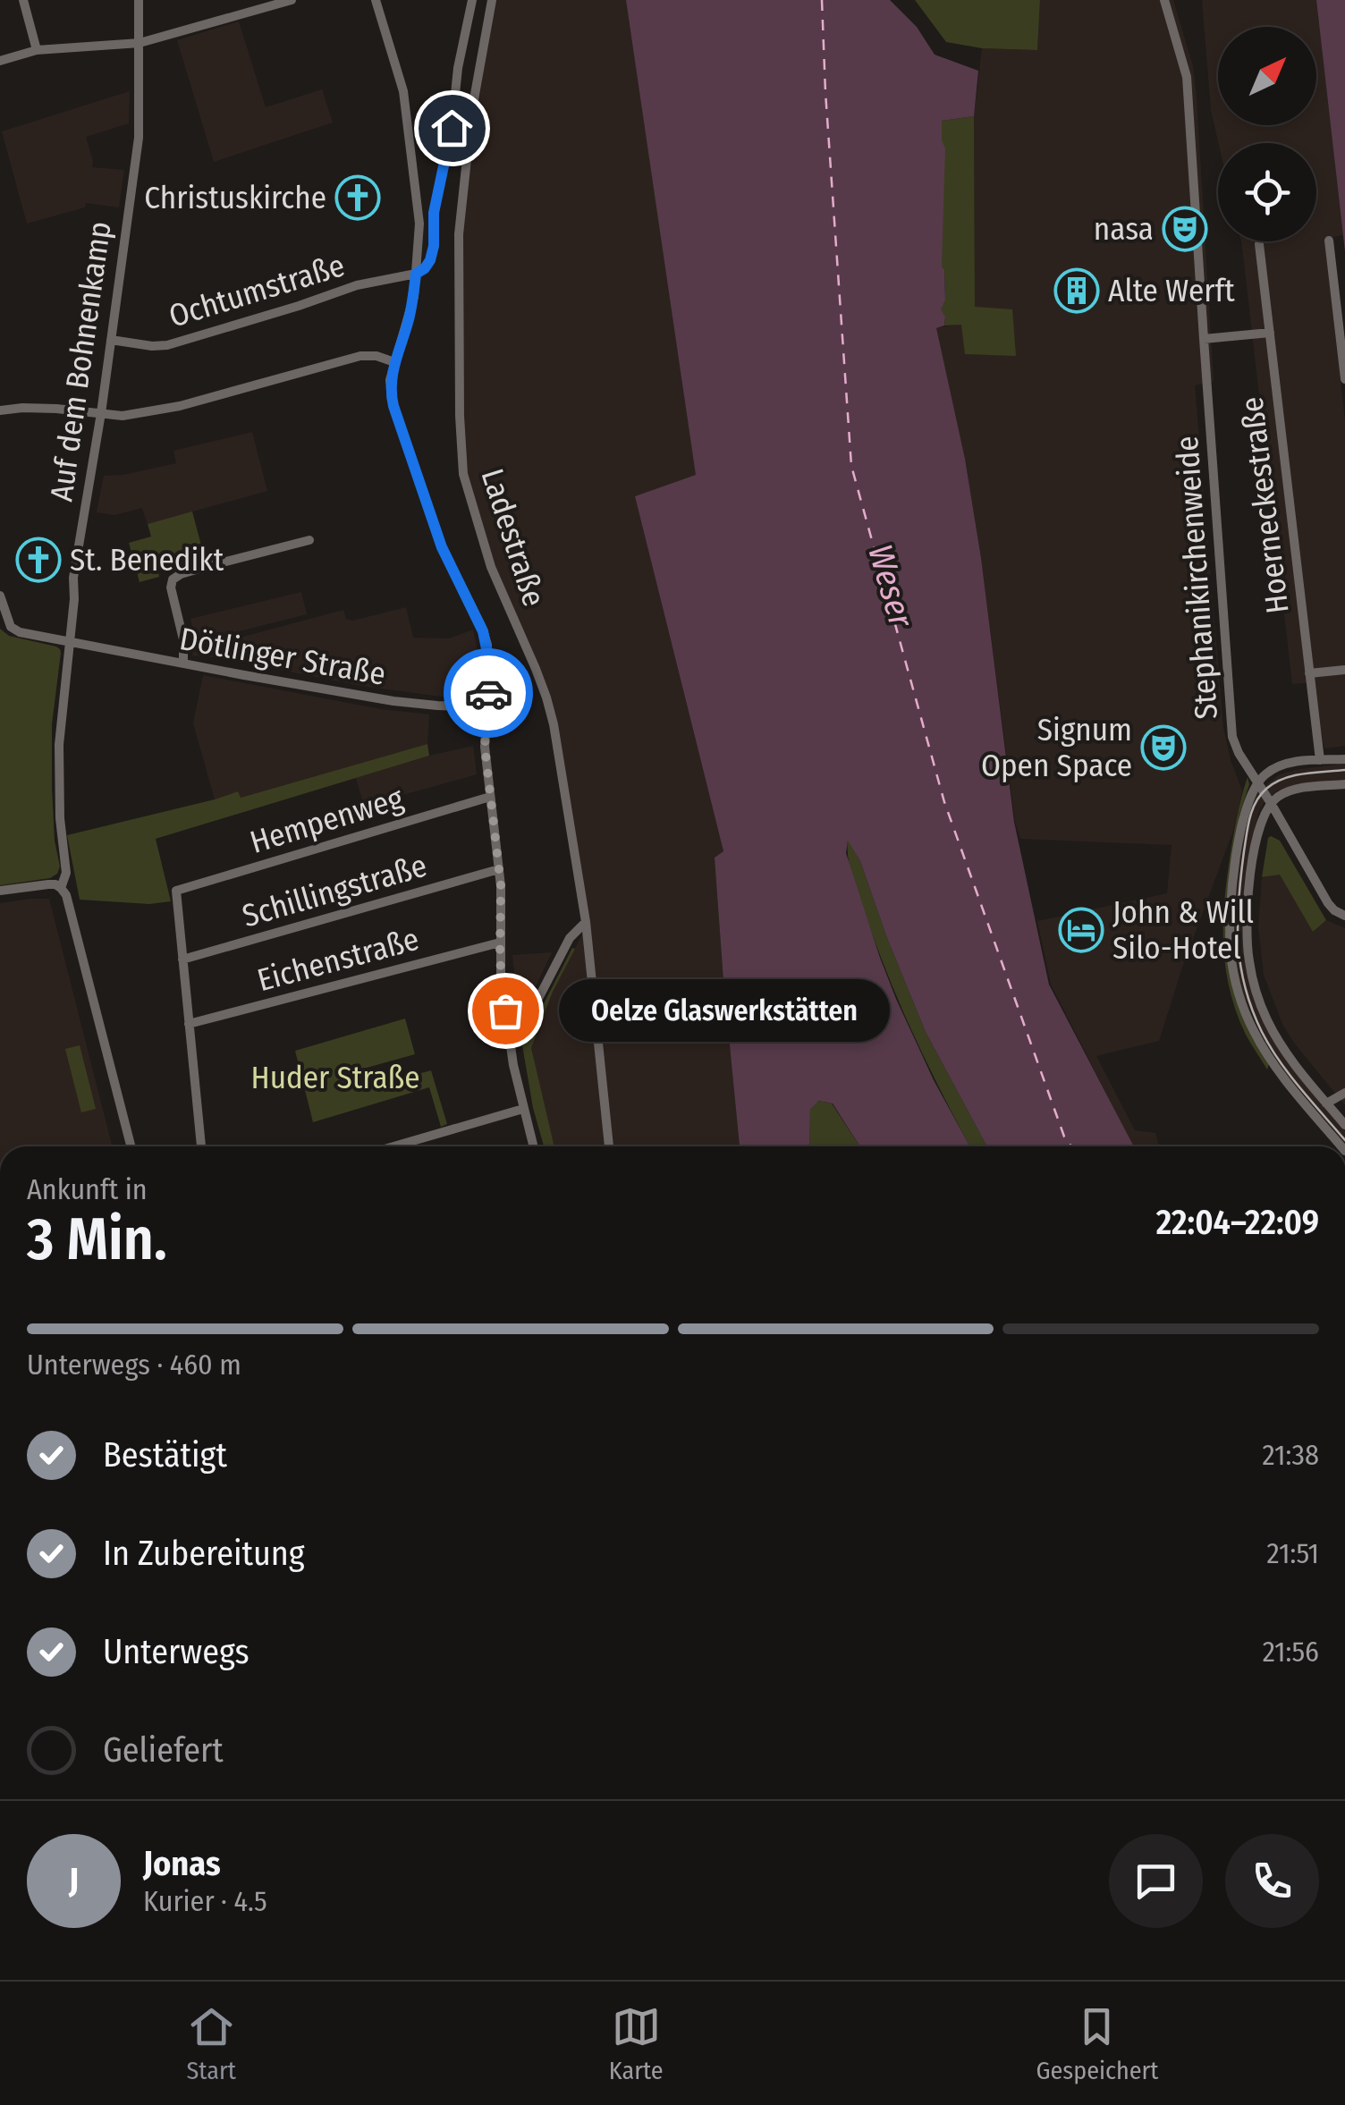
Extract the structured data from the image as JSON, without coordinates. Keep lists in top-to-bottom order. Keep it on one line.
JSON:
{"streets":{"street":["Ochtumstraße","Auf dem Bohnenkamp","Hoerneckestraße","Ladestraße","Stephanikirchenweide","Dötlinger Straße","Hempenweg","Schillingstraße","Eichenstraße"]},"crossings":[["Ochtumstraße","Auf dem Bohnenkamp"],["Auf dem Bohnenkamp","Dötlinger Straße"],["Hempenweg","Schillingstraße"]],"water":["Weser"],"parks":["Huder Straße"],"places":{"church":["Christuskirche","St. Benedikt"],"theatre":["nasa","Signum Open Space"],"building":["Alte Werft"],"hotel":["John & Will Silo-Hotel"],"other":["Oelze Glaswerkstätten"]},"north":"top right","page":{"bubble":"Oelze Glaswerkstätten","heading":["3 Min.","Ankunft in","22:04–22:09"],"panel":["Jonas","Kurier · 4.5"],"bar":"Unterwegs · 460 m","list":[["Bestätigt","21:38"],["In Zubereitung","21:51"],["Unterwegs","21:56"],"Geliefert"],"round":"J","tabs":["Start","Karte","Gespeichert"]}}
